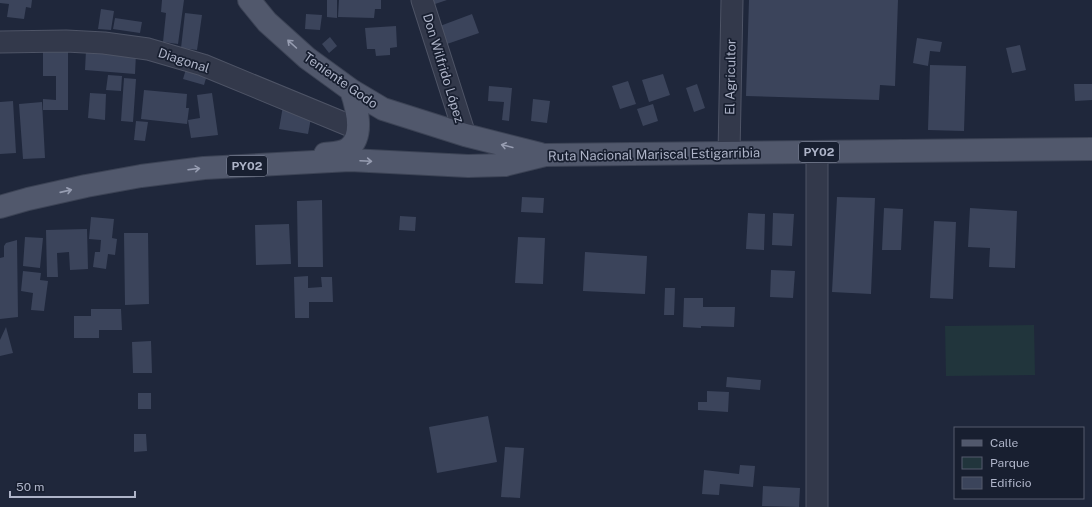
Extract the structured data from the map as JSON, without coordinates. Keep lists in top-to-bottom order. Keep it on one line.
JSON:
{"streets":{"main road":["Teniente Godo","PY02","Ruta Nacional Mariscal Estigarribia"],"street":["Diagonal","Don Wilfrido López","El Agricultor"]},"crossings":[["Don Wilfrido López","Teniente Godo"],["El Agricultor","Ruta Nacional Mariscal Estigarribia"],["Teniente Godo","Ruta Nacional Mariscal Estigarribia"]],"one_way":["Teniente Godo","Ruta Nacional Mariscal Estigarribia"],"legend":["Calle","Parque","Edificio"],"scale_bar":"50 m"}
